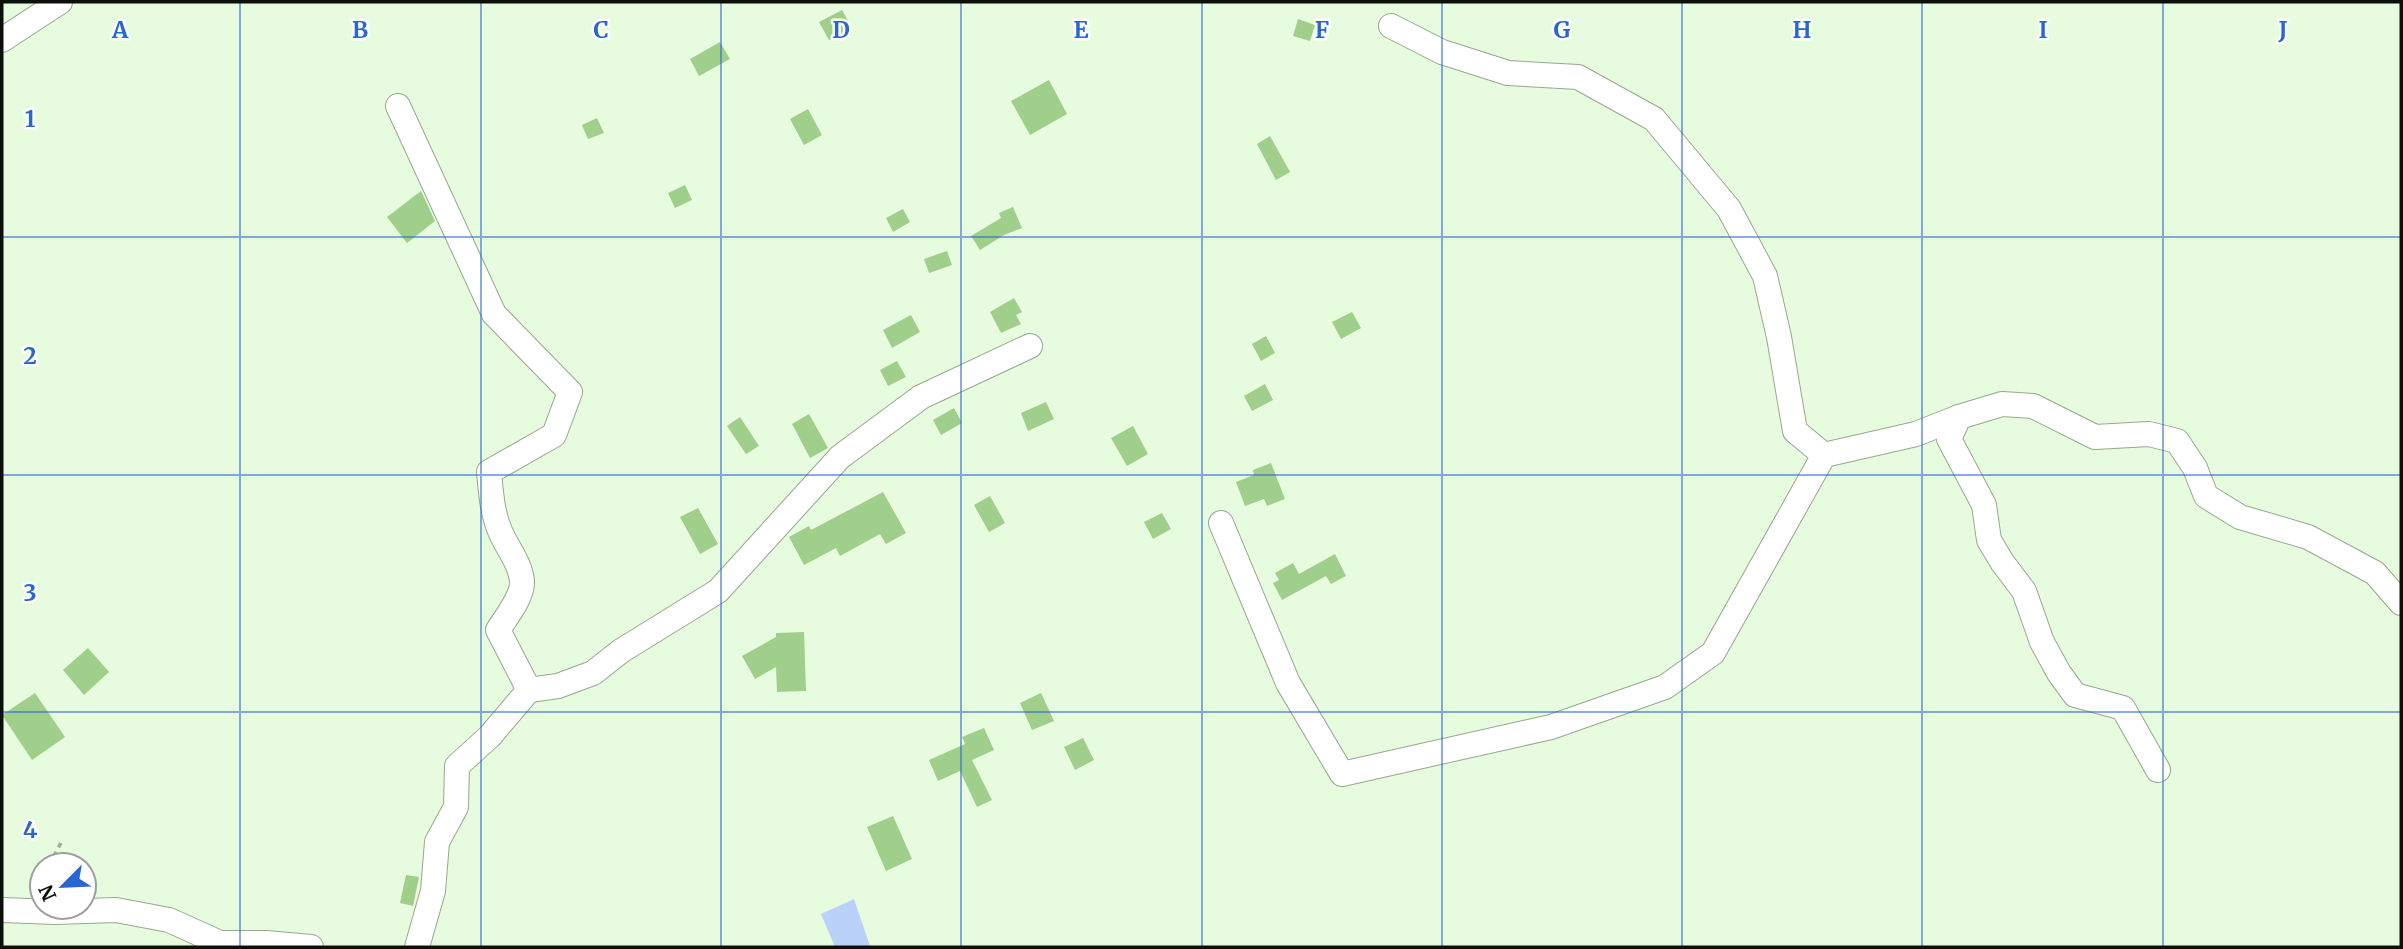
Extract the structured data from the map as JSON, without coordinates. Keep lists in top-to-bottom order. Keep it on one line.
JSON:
{"north":"bottom left","grid":{"columns":["A","B","C","D","E","F","G","H","I","J"],"rows":["1","2","3","4"]}}
